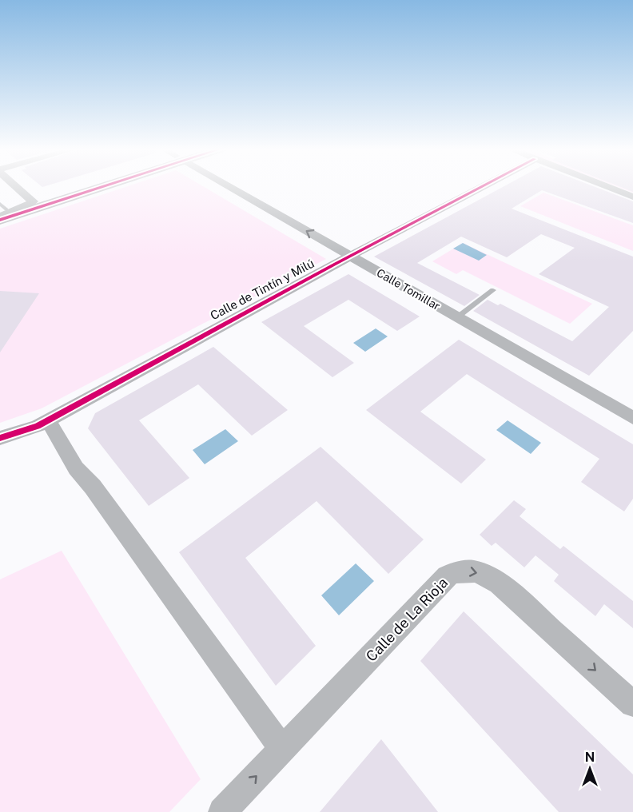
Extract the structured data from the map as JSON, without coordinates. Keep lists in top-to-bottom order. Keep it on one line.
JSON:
{"streets":{"street":["Calle de Tintín y Milú","Calle Tomillar","Calle de La Rioja"]},"crossings":[["Calle de Tintín y Milú","Calle Tomillar"]],"north":"top"}
